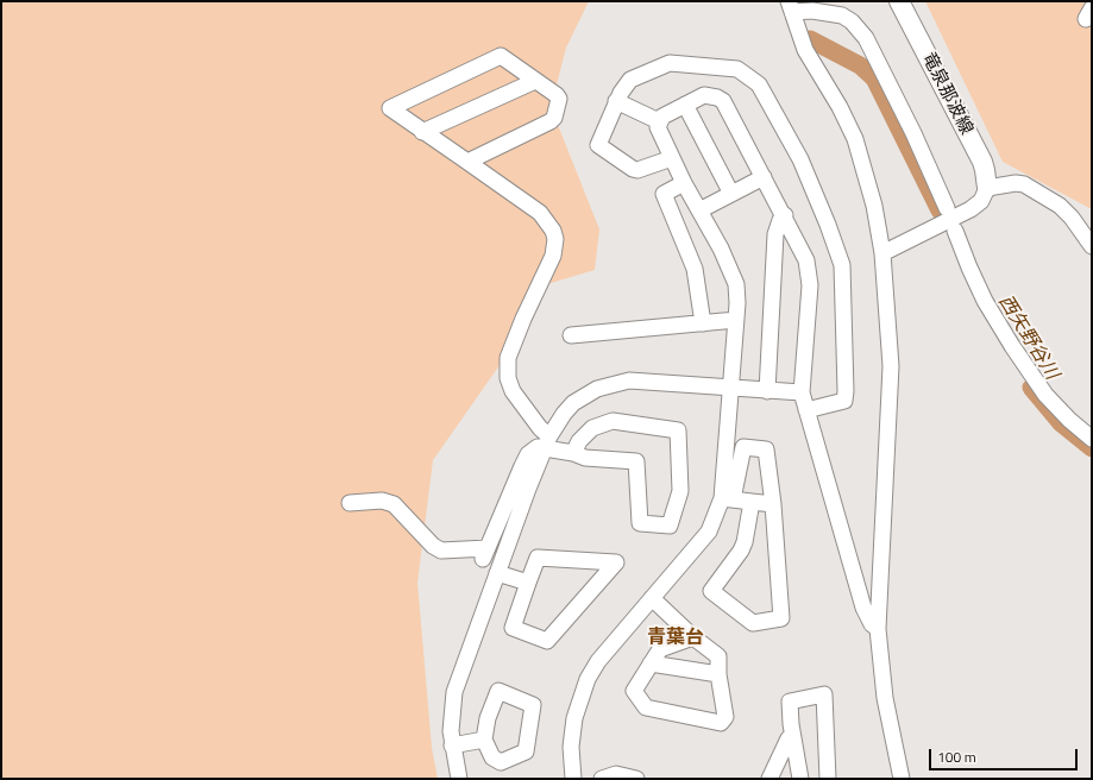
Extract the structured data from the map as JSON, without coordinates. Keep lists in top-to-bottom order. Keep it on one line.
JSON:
{"streets":{"main road":["竜泉那波線"]},"districts":["青葉台"],"water":["西矢野谷川"],"scale_bar":"100 m"}
